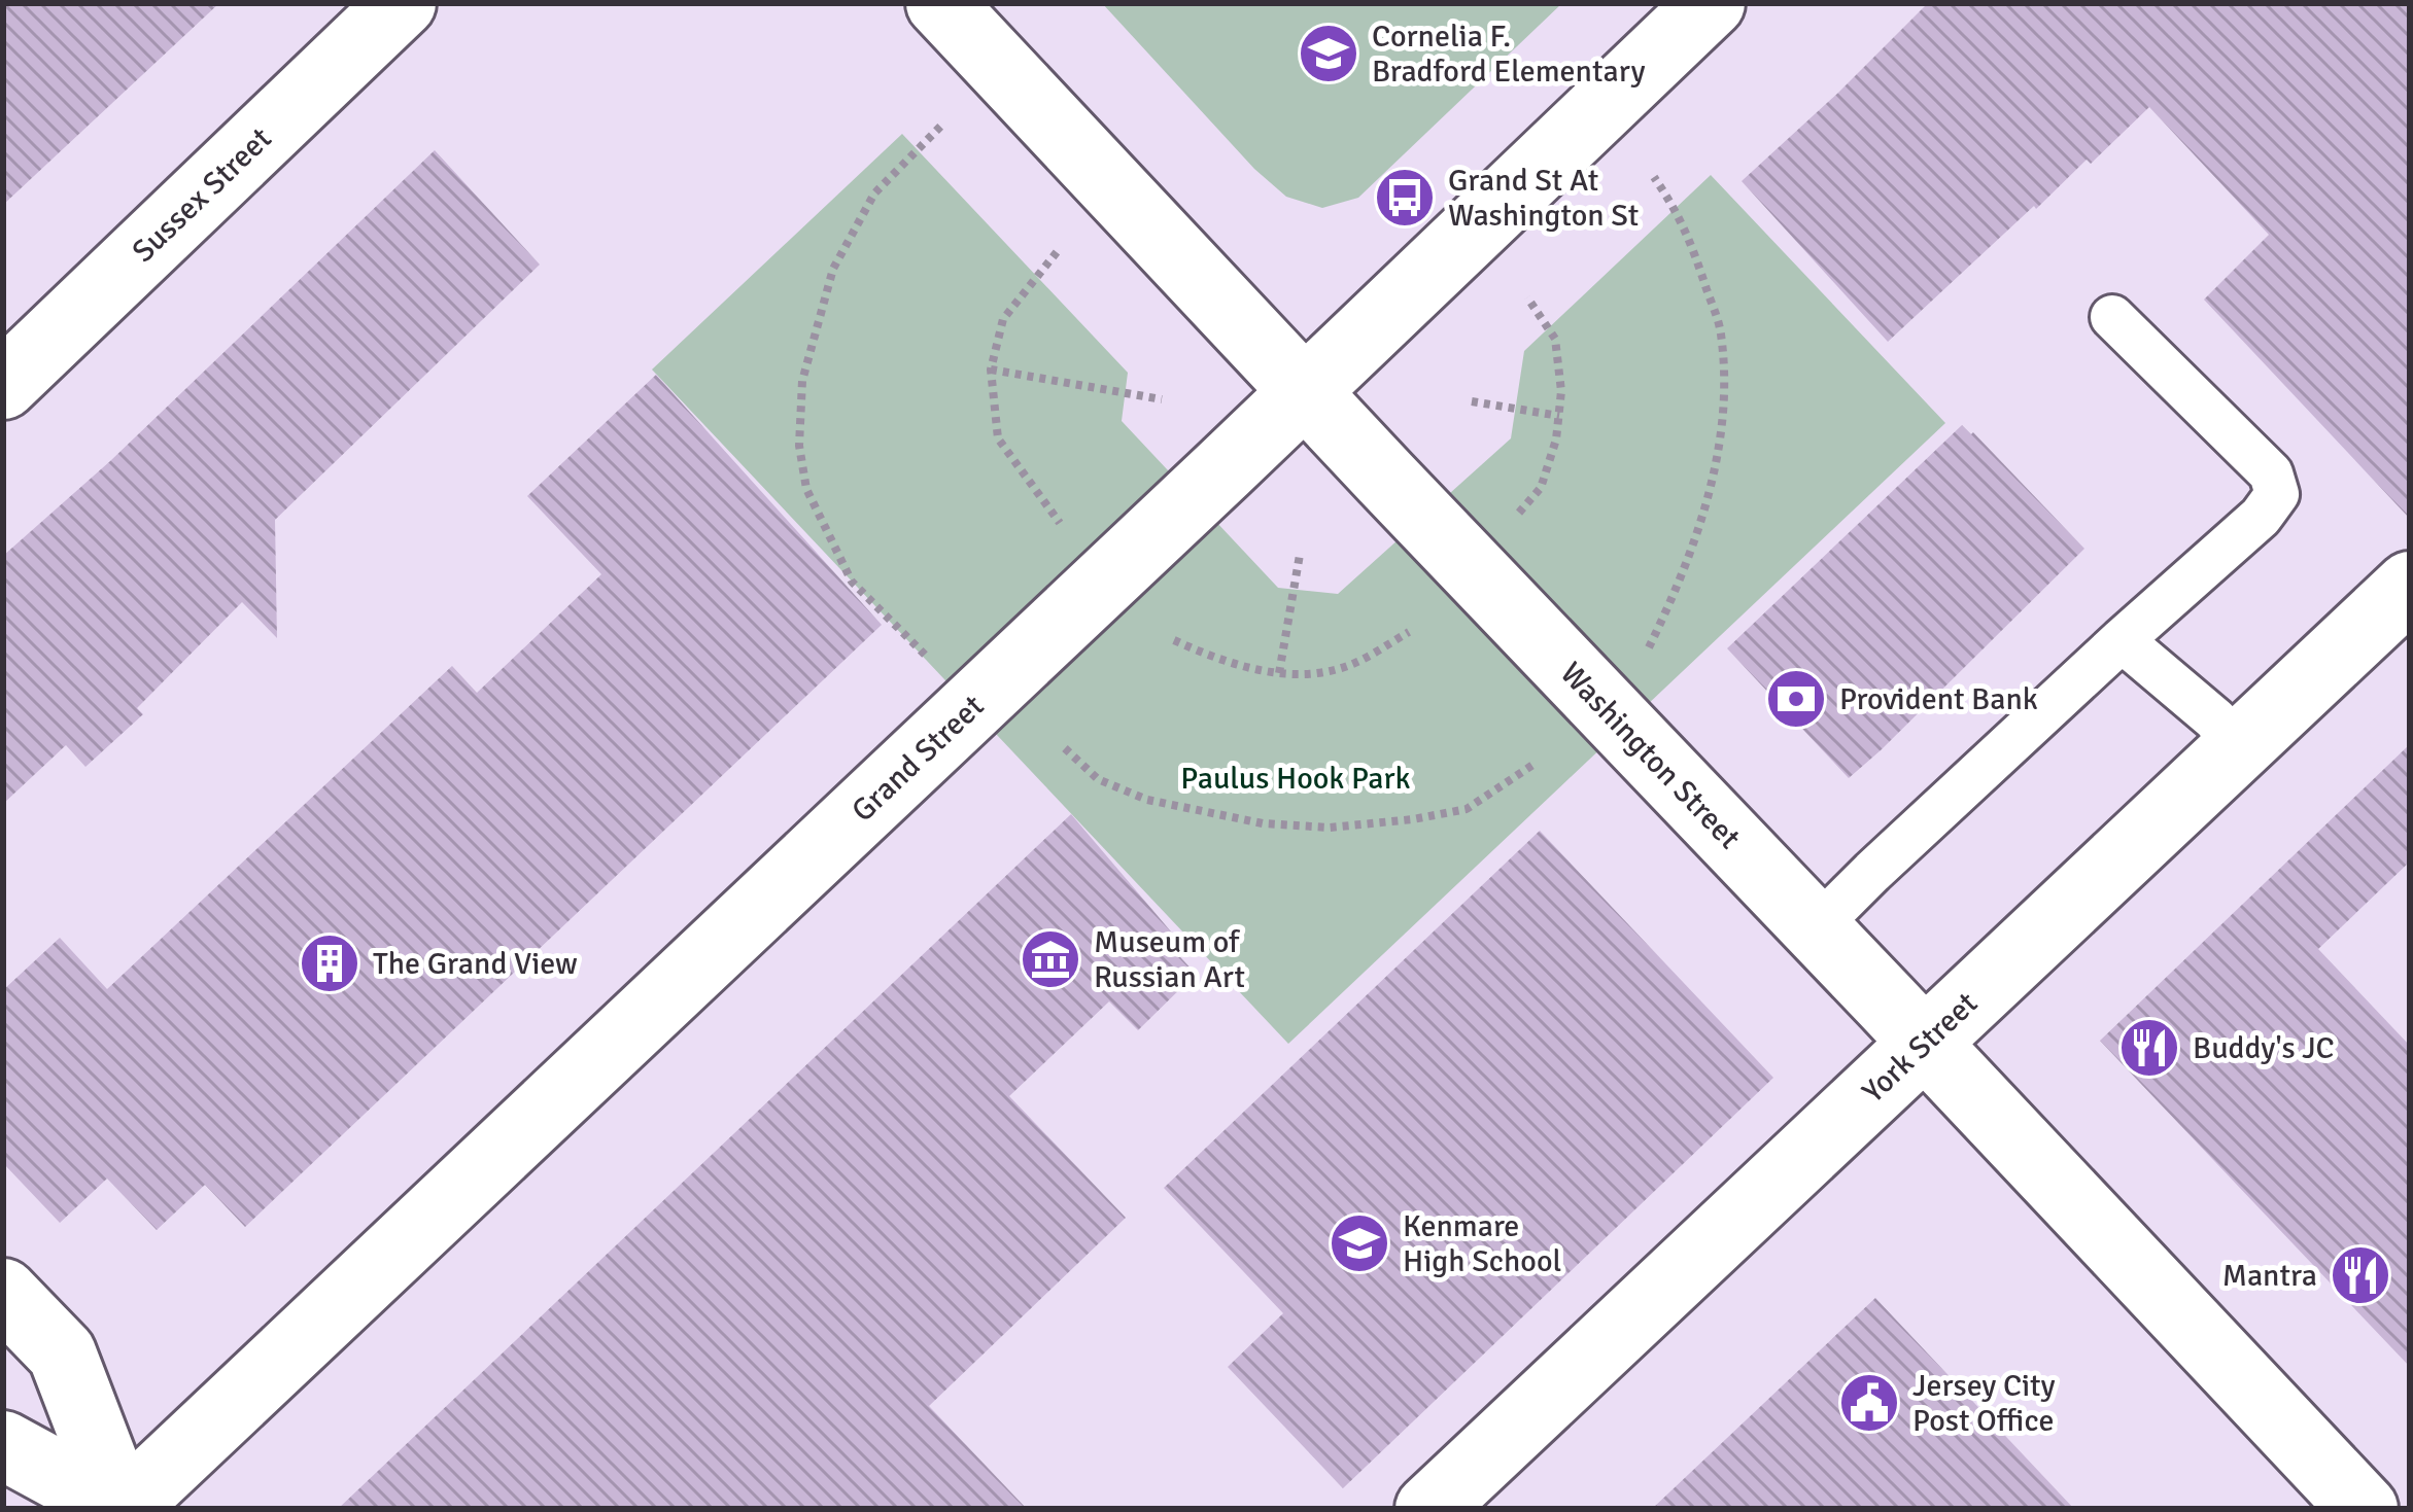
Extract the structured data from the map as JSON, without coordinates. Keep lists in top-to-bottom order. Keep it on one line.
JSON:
{"streets":{"street":["Sussex Street","Washington Street","Grand Street","York Street"]},"crossings":[["Washington Street","Grand Street"],["Washington Street","York Street"]],"parks":["Paulus Hook Park"],"places":{"school or university":["Cornelia F. Bradford Elementary","Kenmare High School"],"bus stop":["Grand St At Washington St"],"bank":["Provident Bank"],"museum":["Museum of Russian Art"],"building":["The Grand View"],"restaurant":["Buddy's JC","Mantra"],"public building":["Jersey City Post Office"]}}
